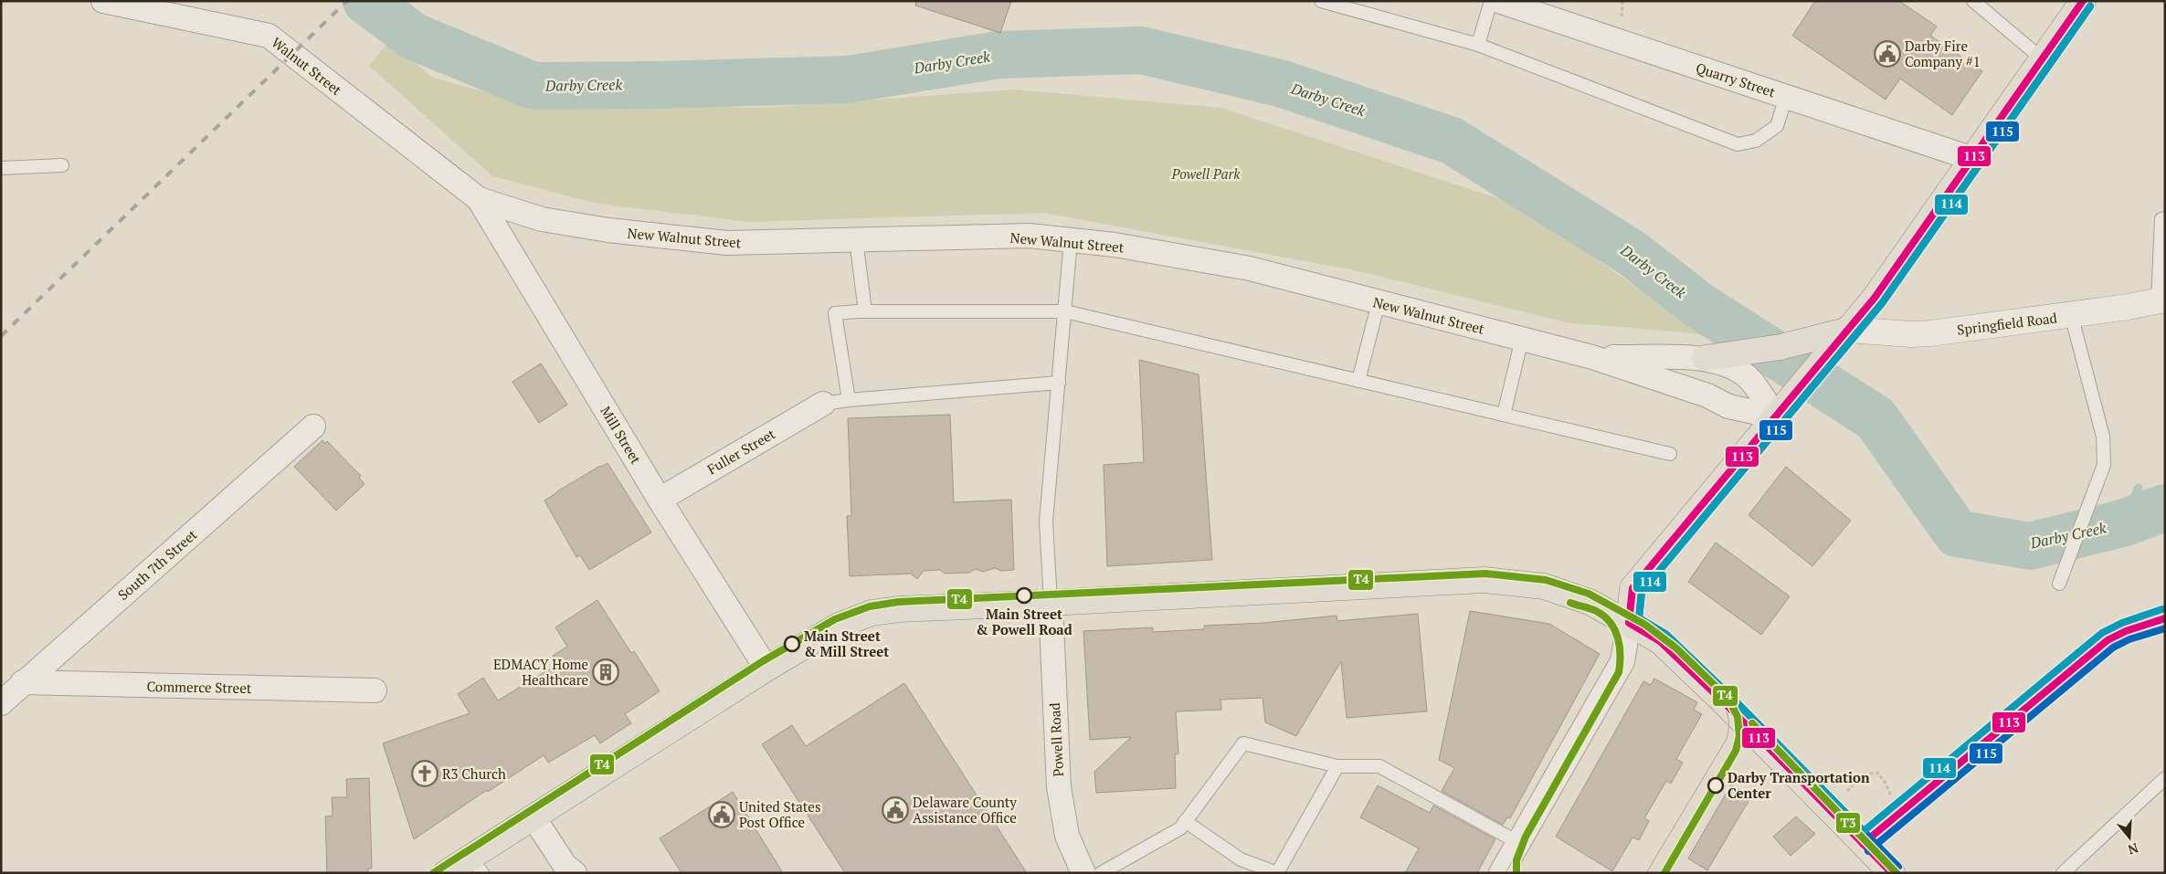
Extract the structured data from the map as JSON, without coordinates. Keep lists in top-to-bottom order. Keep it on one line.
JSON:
{"streets":{"street":["Walnut Street","Quarry Street","New Walnut Street","Springfield Road","Mill Street","Fuller Street","South 7th Street","Commerce Street","Powell Road"]},"crossings":[["Walnut Street","New Walnut Street"],["Walnut Street","Mill Street"],["New Walnut Street","Mill Street"],["Mill Street","Fuller Street"],["South 7th Street","Commerce Street"]],"water":["Darby Creek"],"parks":["Powell Park"],"places":{"public building":["Darby Fire Company #1","Delaware County Assistance Office","United States Post Office"],"other":["Main Street & Powell Road","Main Street & Mill Street","Darby Transportation Center"],"building":["EDMACY Home Healthcare"],"church":["R3 Church"]},"lines":["transit line 113","transit line 115","transit line 114","transit line T4","transit line T3"],"north":"bottom"}
